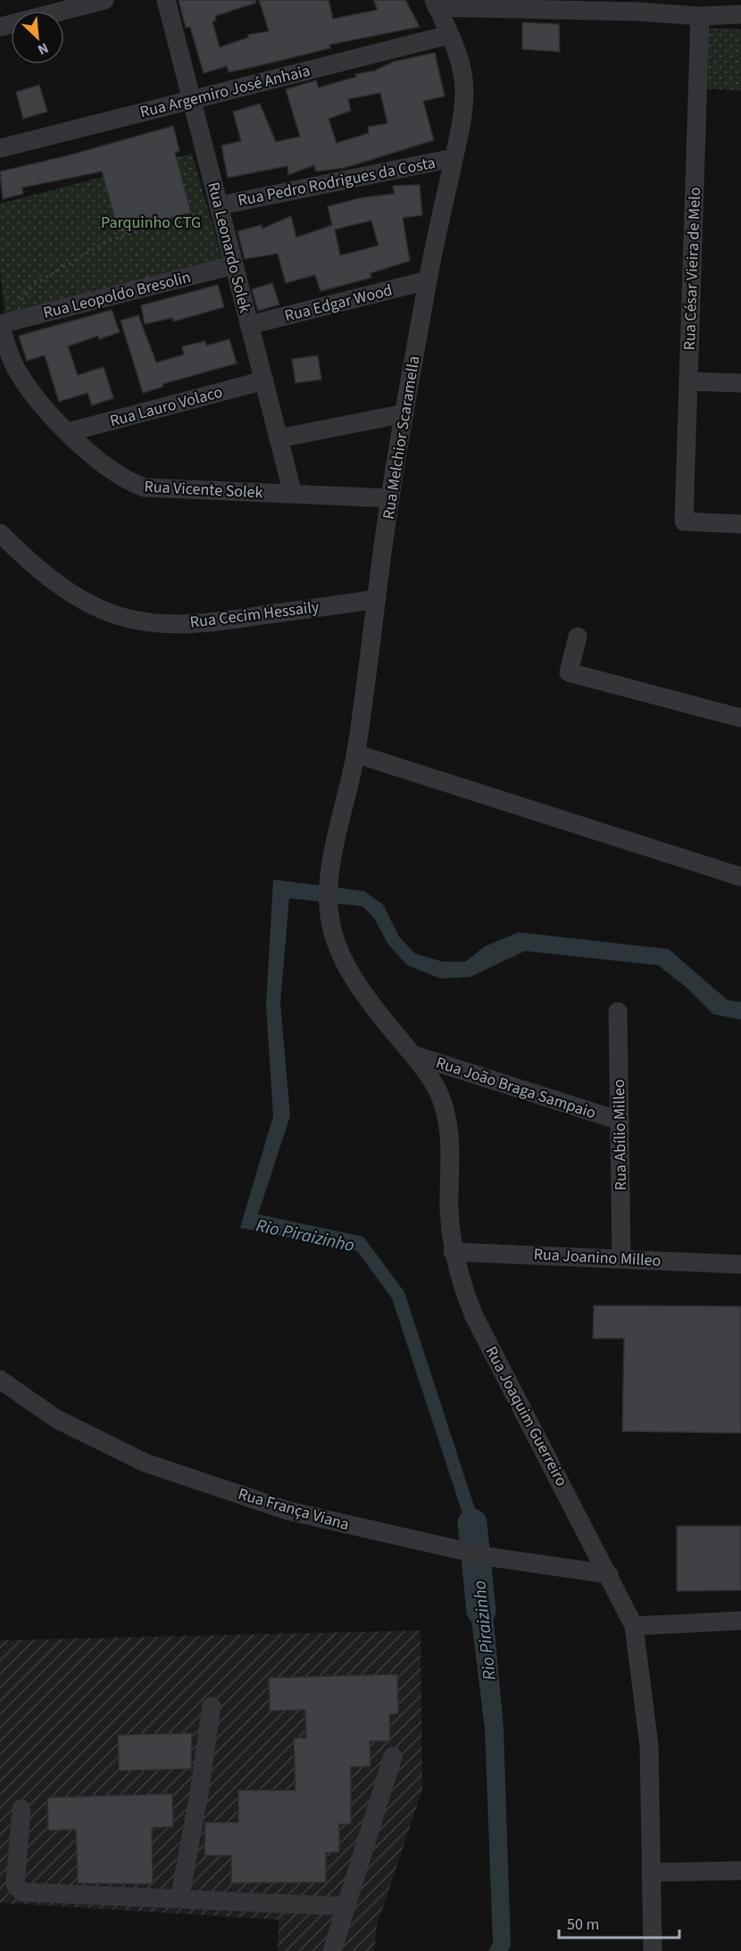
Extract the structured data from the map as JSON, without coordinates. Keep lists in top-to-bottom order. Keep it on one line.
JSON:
{"streets":{"street":["Rua Argemiro José Anhaia","Rua Pedro Rodrigues da Costa","Rua Leonardo Solek","Rua César Vieira de Melo","Rua Leopoldo Bresolin","Rua Edgar Wood","Rua Lauro Volaco","Rua Melchior Scaramella","Rua Vicente Solek","Rua Cecim Hessaily","Rua João Braga Sampaio","Rua Abílio Milleo","Rua Joanino Milleo","Rua Joaquim Guerreiro","Rua França Viana"]},"crossings":[["Rua Argemiro José Anhaia","Rua Leonardo Solek"],["Rua Argemiro José Anhaia","Rua Melchior Scaramella"],["Rua Pedro Rodrigues da Costa","Rua Leonardo Solek"],["Rua Pedro Rodrigues da Costa","Rua Melchior Scaramella"],["Rua Leonardo Solek","Rua Leopoldo Bresolin"],["Rua Leonardo Solek","Rua Edgar Wood"],["Rua Leonardo Solek","Rua Lauro Volaco"],["Rua Leonardo Solek","Rua Vicente Solek"],["Rua Leopoldo Bresolin","Rua Vicente Solek"],["Rua Edgar Wood","Rua Melchior Scaramella"],["Rua Lauro Volaco","Rua Vicente Solek"],["Rua Melchior Scaramella","Rua Vicente Solek"],["Rua Melchior Scaramella","Rua Cecim Hessaily"],["Rua Melchior Scaramella","Rua Joaquim Guerreiro"],["Rua João Braga Sampaio","Rua Abílio Milleo"],["Rua João Braga Sampaio","Rua Joaquim Guerreiro"],["Rua Abílio Milleo","Rua Joanino Milleo"],["Rua Joanino Milleo","Rua Joaquim Guerreiro"],["Rua Joaquim Guerreiro","Rua França Viana"]],"water":["Rio Piraizinho"],"parks":["Parquinho CTG"],"scale_bar":"50 m","north":"bottom right"}
